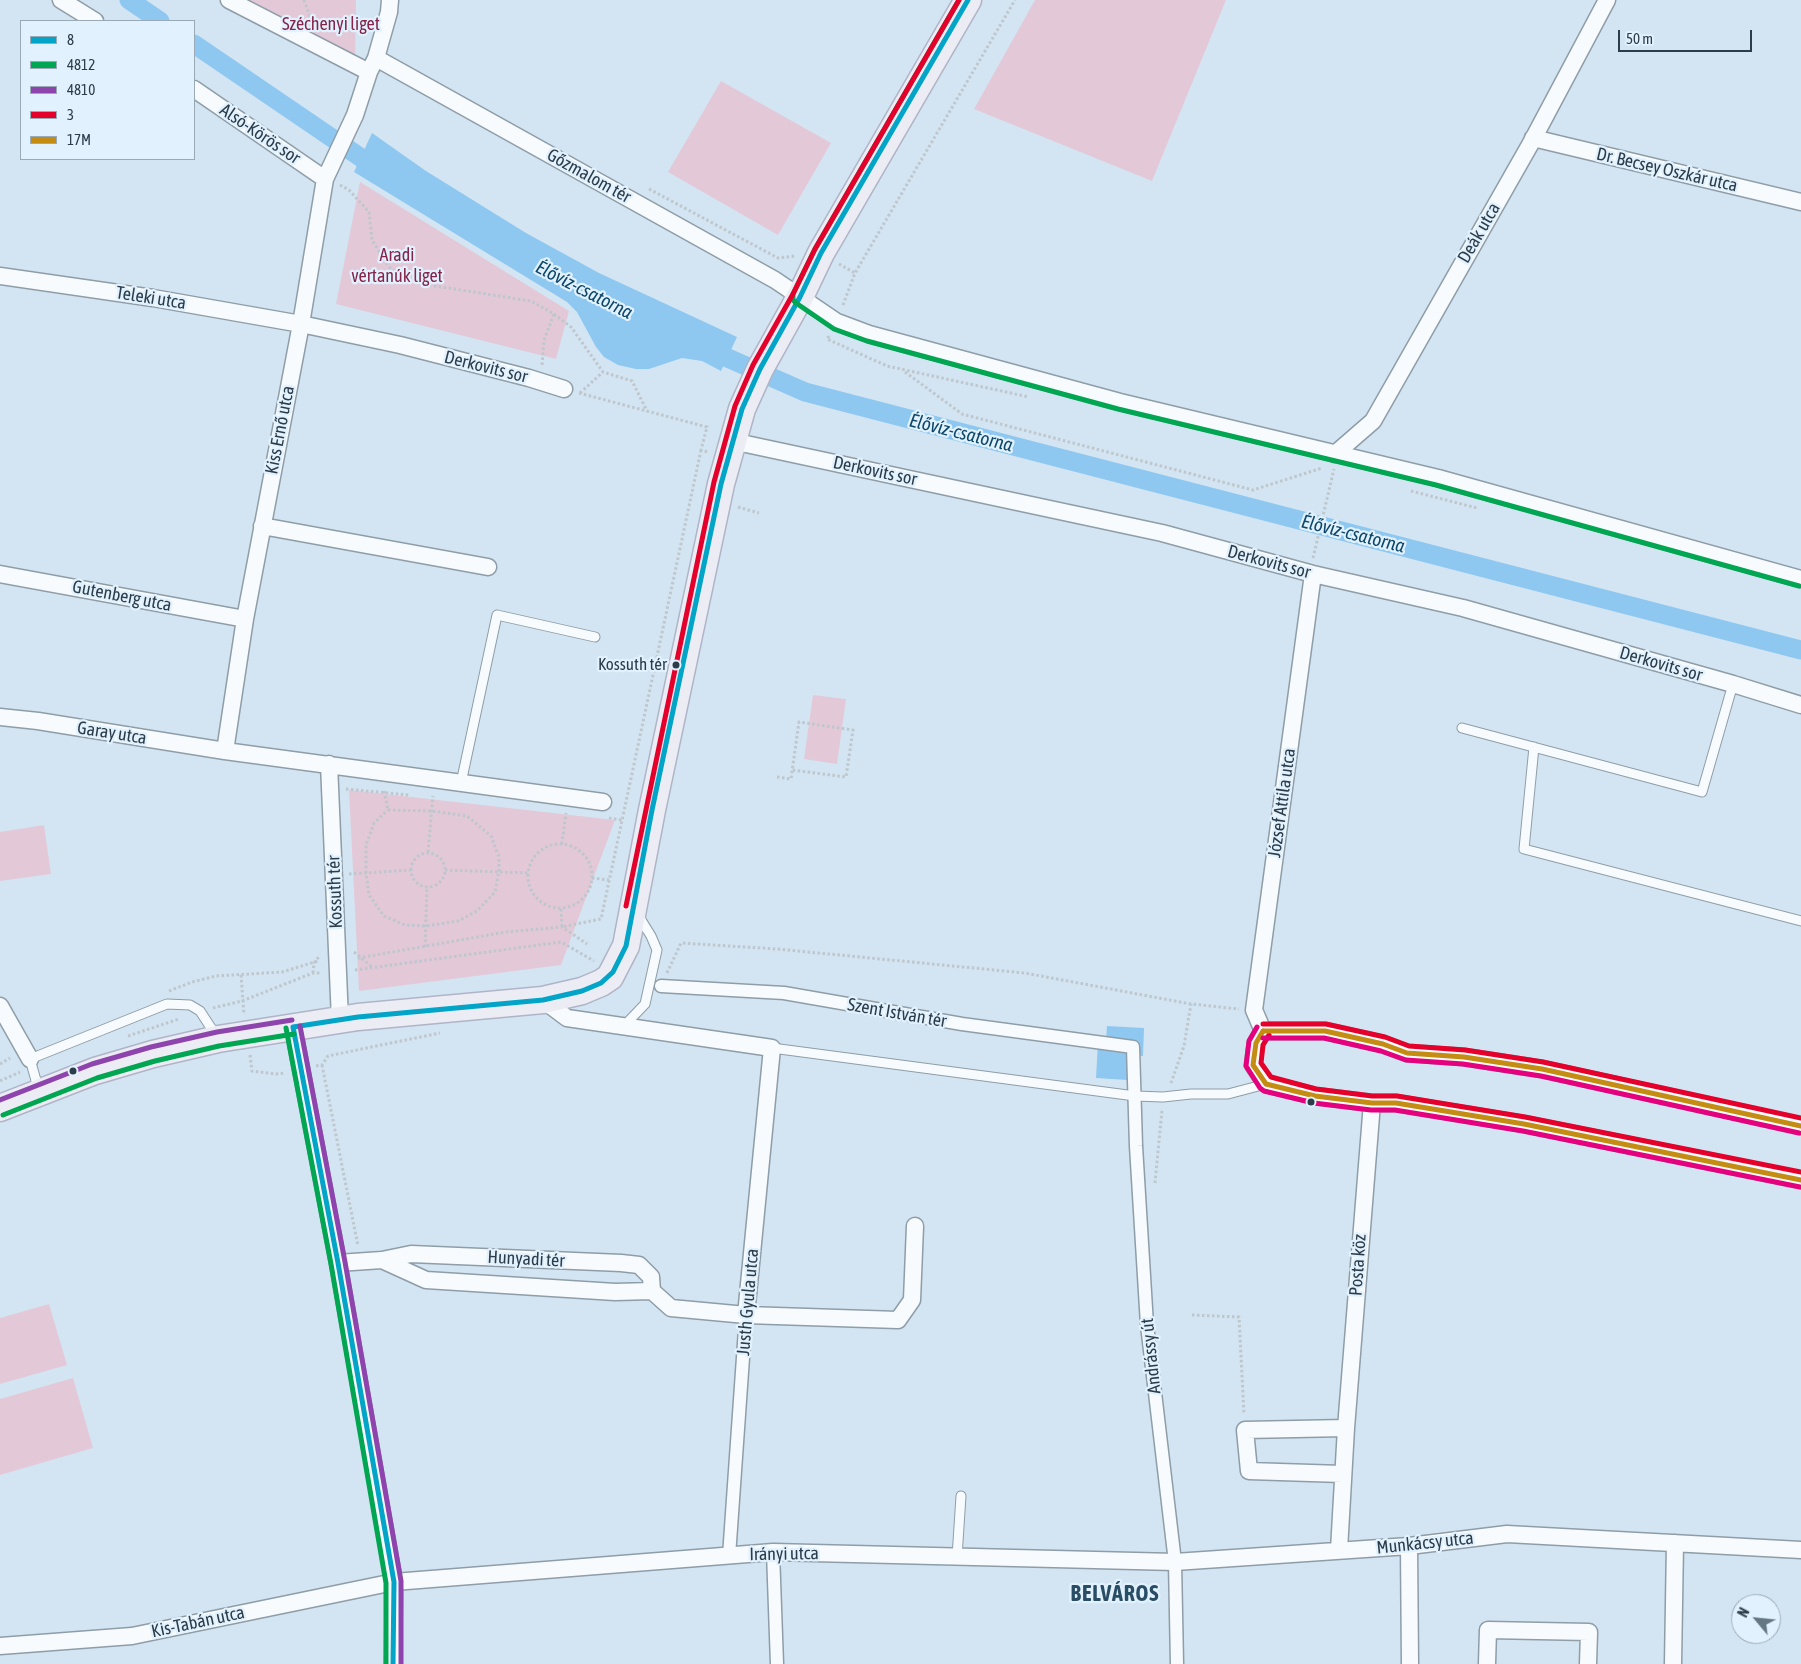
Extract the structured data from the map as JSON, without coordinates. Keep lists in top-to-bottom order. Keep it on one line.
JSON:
{"streets":{"street":["Alsó-Körös sor","Dr. Becsey Oszkár utca","Gőzmalom tér","Deák utca","Teleki utca","Derkovits sor","Kiss Ernő utca","Gutenberg utca","Garay utca","József Attila utca","Kossuth tér","Szent István tér","Hunyadi tér","Posta köz","Justh Gyula utca","Andrássy út","Munkácsy utca","Irányi utca","Kis-Tabán utca"]},"crossings":[["Alsó-Körös sor","Kiss Ernő utca"],["Dr. Becsey Oszkár utca","Deák utca"],["Gőzmalom tér","Deák utca"],["Gőzmalom tér","Kiss Ernő utca"],["Teleki utca","Derkovits sor"],["Teleki utca","Kiss Ernő utca"],["Derkovits sor","Kiss Ernő utca"],["Derkovits sor","József Attila utca"],["Kiss Ernő utca","Gutenberg utca"],["Kiss Ernő utca","Garay utca"],["Szent István tér","Andrássy út"],["Hunyadi tér","Justh Gyula utca"],["Posta köz","Munkácsy utca"],["Justh Gyula utca","Irányi utca"],["Andrássy út","Munkácsy utca"],["Andrássy út","Irányi utca"],["Munkácsy utca","Irányi utca"],["Irányi utca","Kis-Tabán utca"]],"districts":["BELVÁROS"],"water":["Élővíz-csatorna"],"parks":["Széchenyi liget","Aradi vértanúk liget"],"places":["Kossuth tér"],"lines":["transit line 8","transit line 4812","transit line 3","transit line 4810","transit line 17M"],"legend":["8","4812","4810","3","17M"],"scale_bar":"50 m","north":"top left"}
